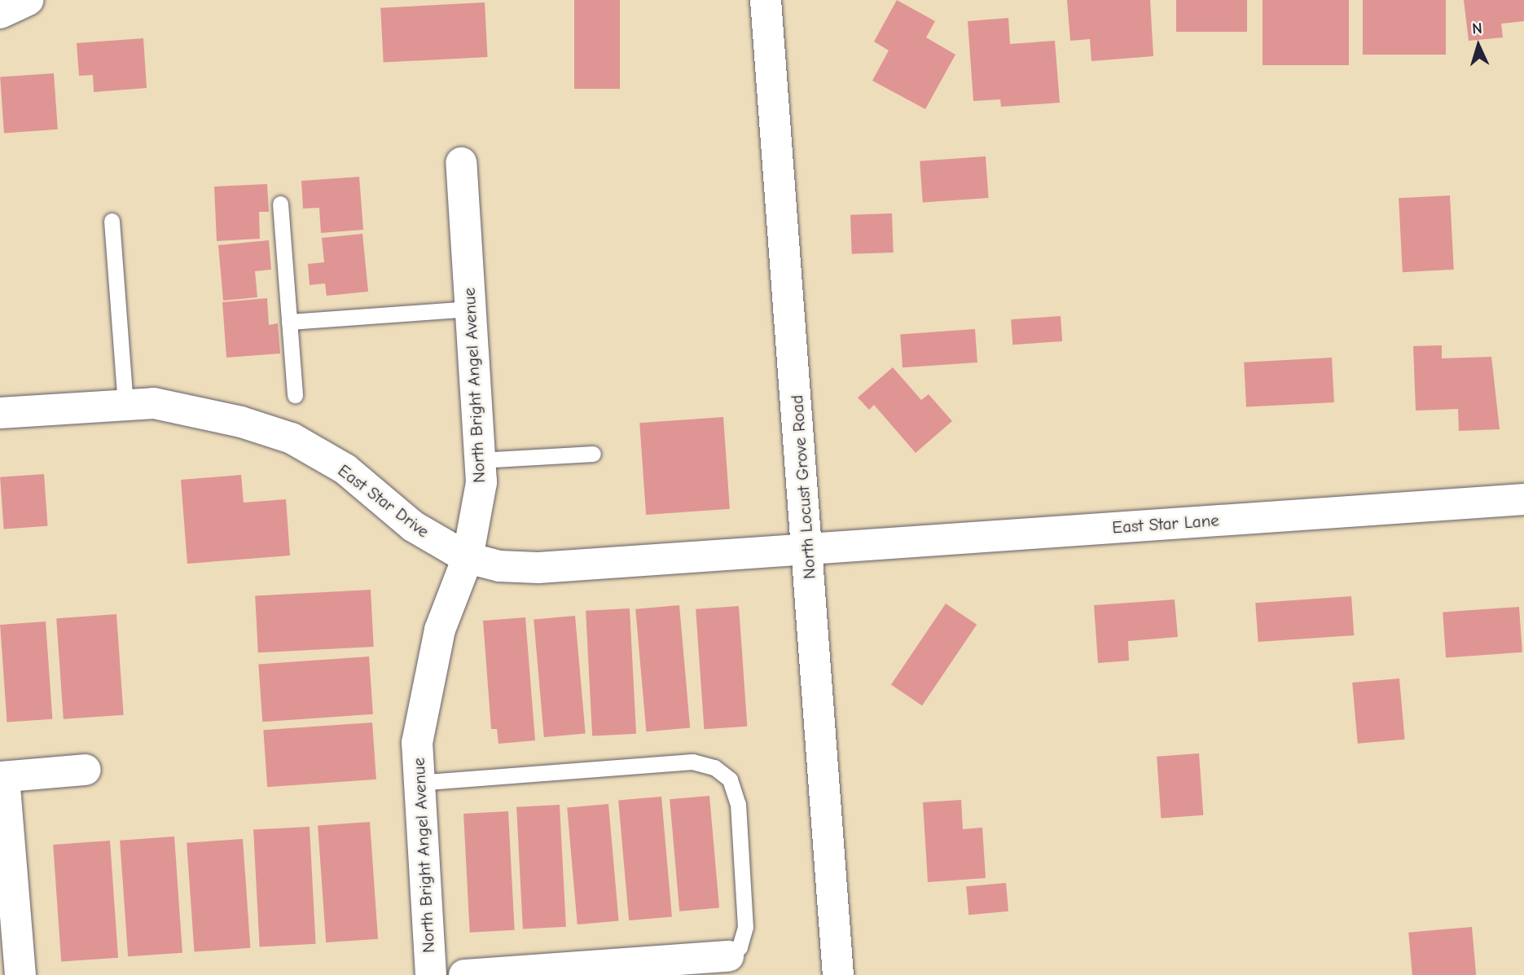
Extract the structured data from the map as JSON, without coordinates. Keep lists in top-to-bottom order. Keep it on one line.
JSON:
{"streets":{"street":["North Bright Angel Avenue","North Locust Grove Road","East Star Drive","East Star Lane"]},"crossings":[["North Bright Angel Avenue","East Star Drive"],["North Locust Grove Road","East Star Drive"],["North Locust Grove Road","East Star Lane"],["East Star Drive","East Star Lane"]],"north":"top"}
